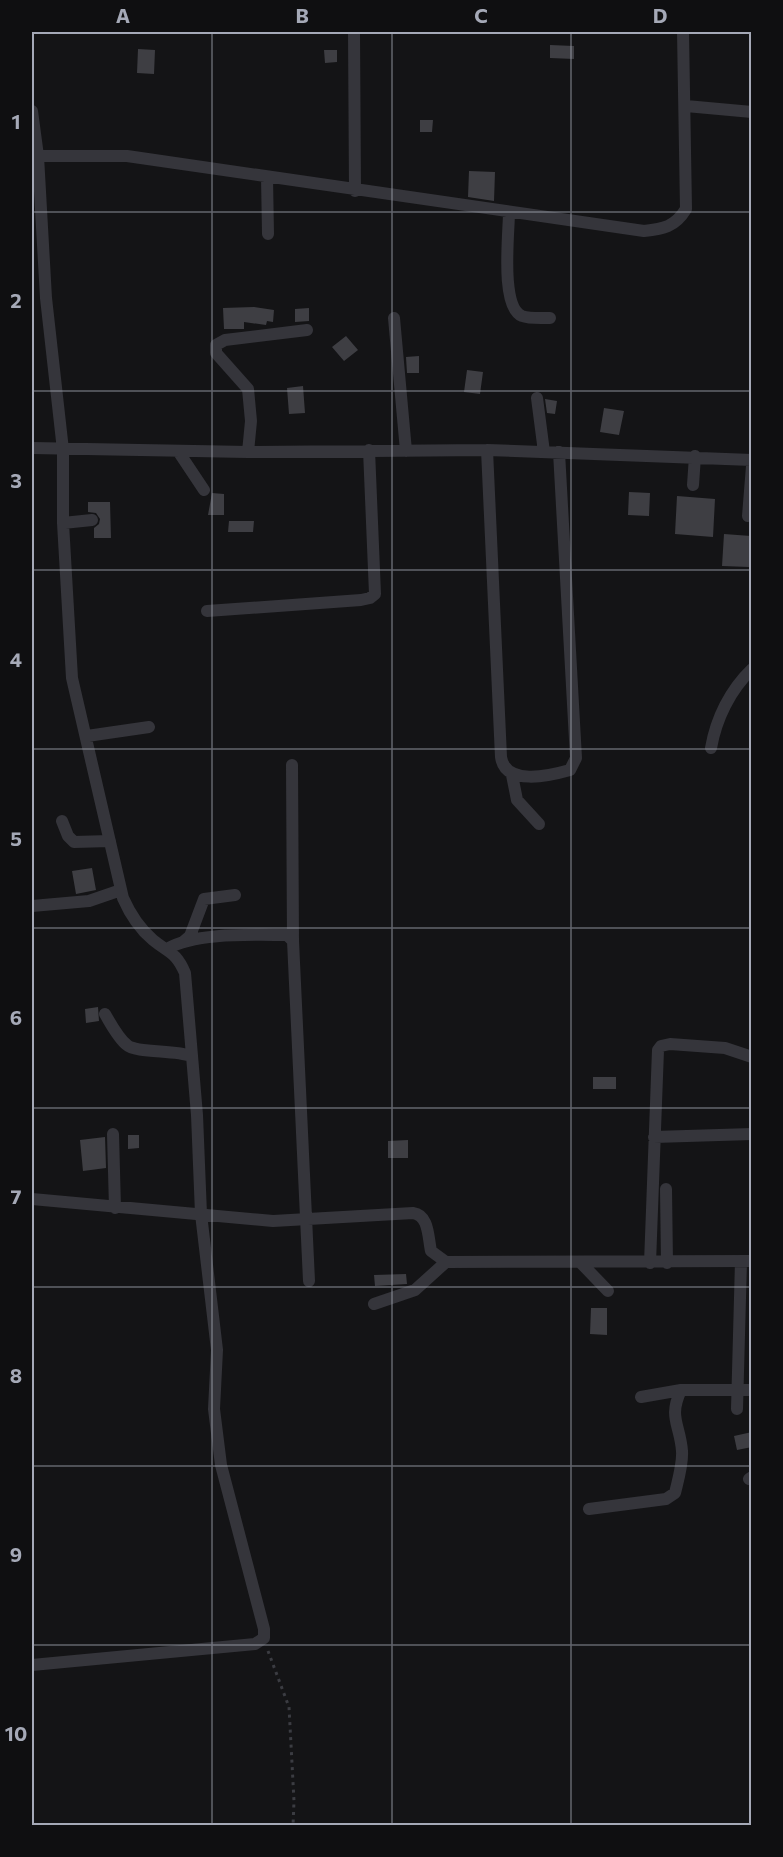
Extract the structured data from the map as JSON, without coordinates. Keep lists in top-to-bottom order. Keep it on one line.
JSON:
{"grid":{"columns":["A","B","C","D"],"rows":["1","2","3","4","5","6","7","8","9","10"]}}
